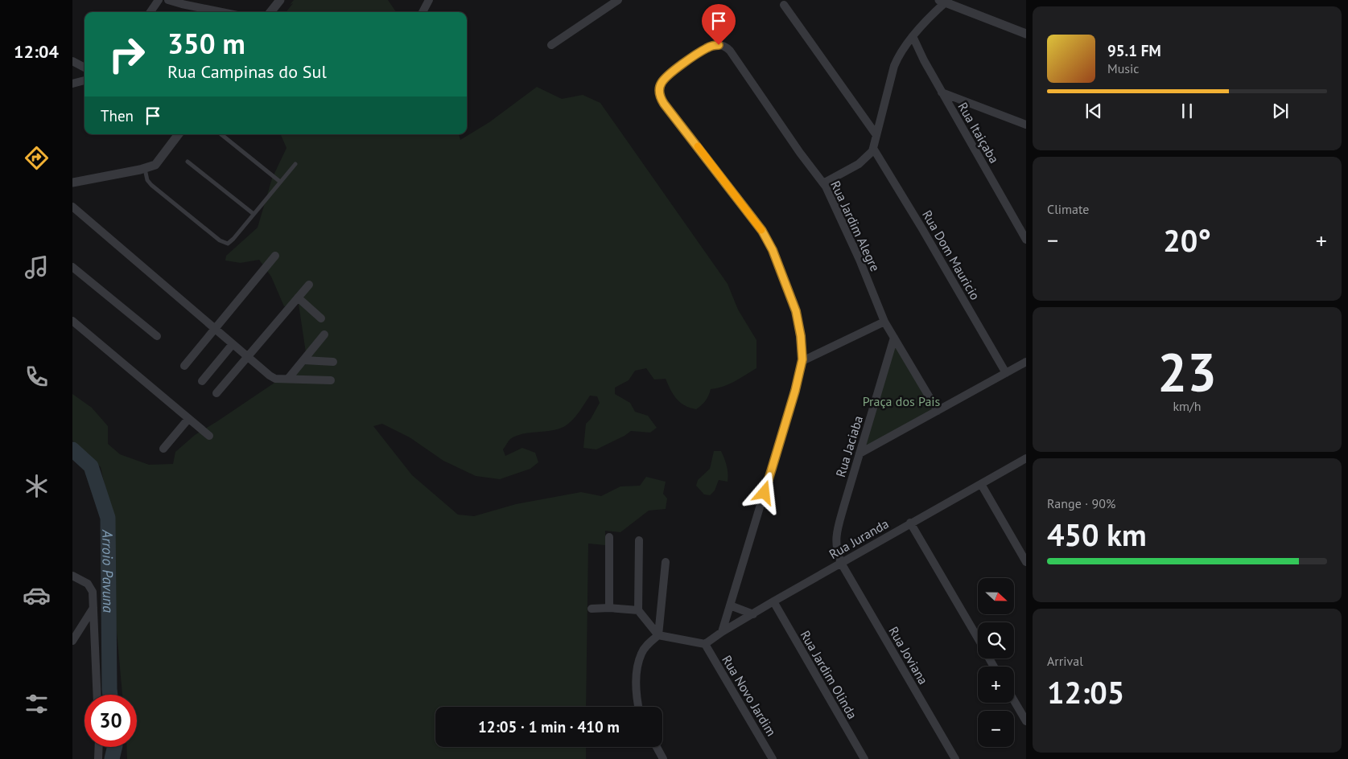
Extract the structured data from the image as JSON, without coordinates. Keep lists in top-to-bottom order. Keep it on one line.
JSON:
{"streets":{"street":["Rua Itaiçaba","Rua Jardim Alegre","Rua Dom Mauricio","Rua Jaciaba","Rua Juranda","Rua Joviana","Rua Jardim Olinda","Rua Novo Jardim"]},"crossings":[["Rua Jardim Alegre","Rua Jaciaba"],["Rua Jaciaba","Rua Juranda"],["Rua Jaciaba","Rua Joviana"],["Rua Juranda","Rua Joviana"],["Rua Juranda","Rua Jardim Olinda"],["Rua Juranda","Rua Novo Jardim"]],"water":["Arroio Pavuna"],"parks":["Praça dos Pais"],"north":"right","page":{"tabs":"12:04","turn":["350 m","Rua Campinas do Sul"],"song":["95.1 FM","Music"],"then":"Then","tile":["Climate",["23","km/h"],["Range · 90%","450 km"],["Arrival","12:05"]],"heat":["−","20°","+"],"map_buttons":["+","−"],"limit":"30","trip":"12:05 · 1 min · 410 m"}}
